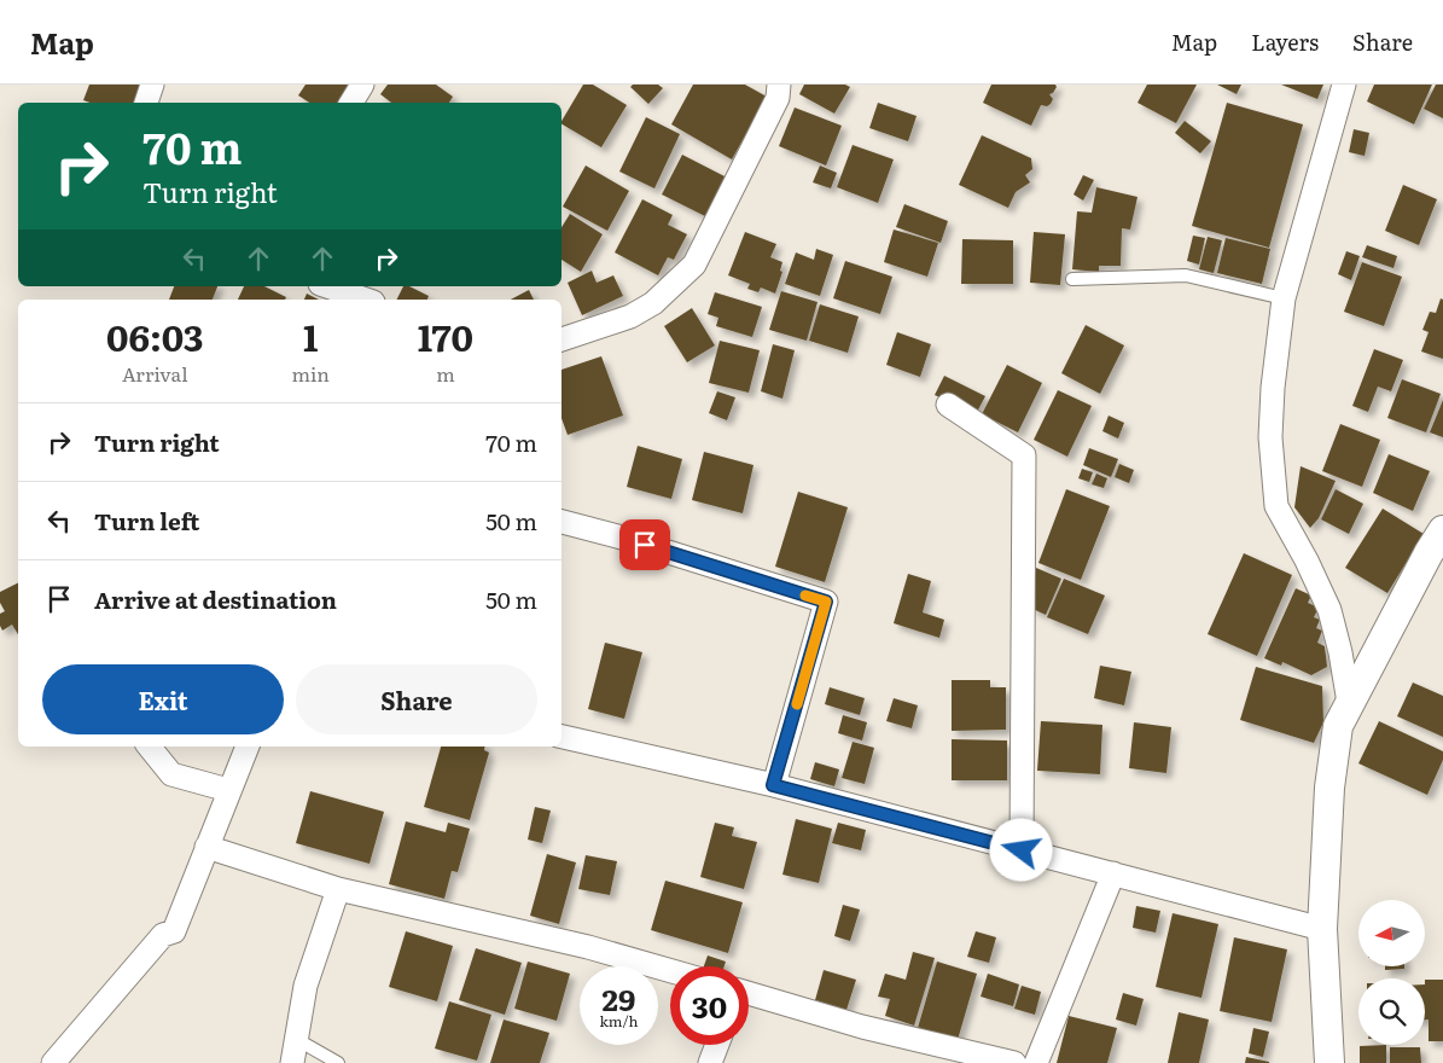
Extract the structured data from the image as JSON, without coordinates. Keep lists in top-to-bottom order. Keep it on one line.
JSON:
{"north":"left","page":{"header":"Map","nav":["Map","Layers","Share"],"turn":["70 m","Turn right"],"eta":["06:03","Arrival","1","min","170","m"],"list":[{"name":"Turn right","value":"70 m"},{"name":"Turn left","value":"50 m"},{"name":"Arrive at destination","value":"50 m"}],"buttons":["Exit","Share"],"speed":"29 km/h","limit":"30"}}
